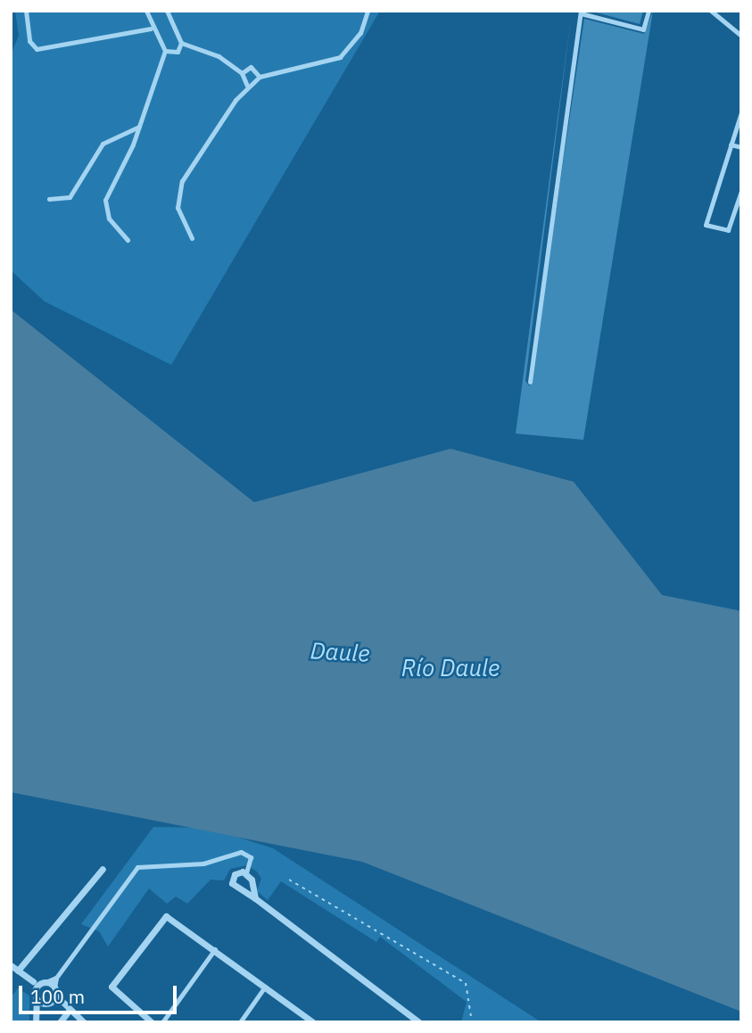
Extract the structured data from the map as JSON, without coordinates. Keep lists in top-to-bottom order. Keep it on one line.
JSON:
{"water":["Daule","Río Daule"],"scale_bar":"100 m"}
